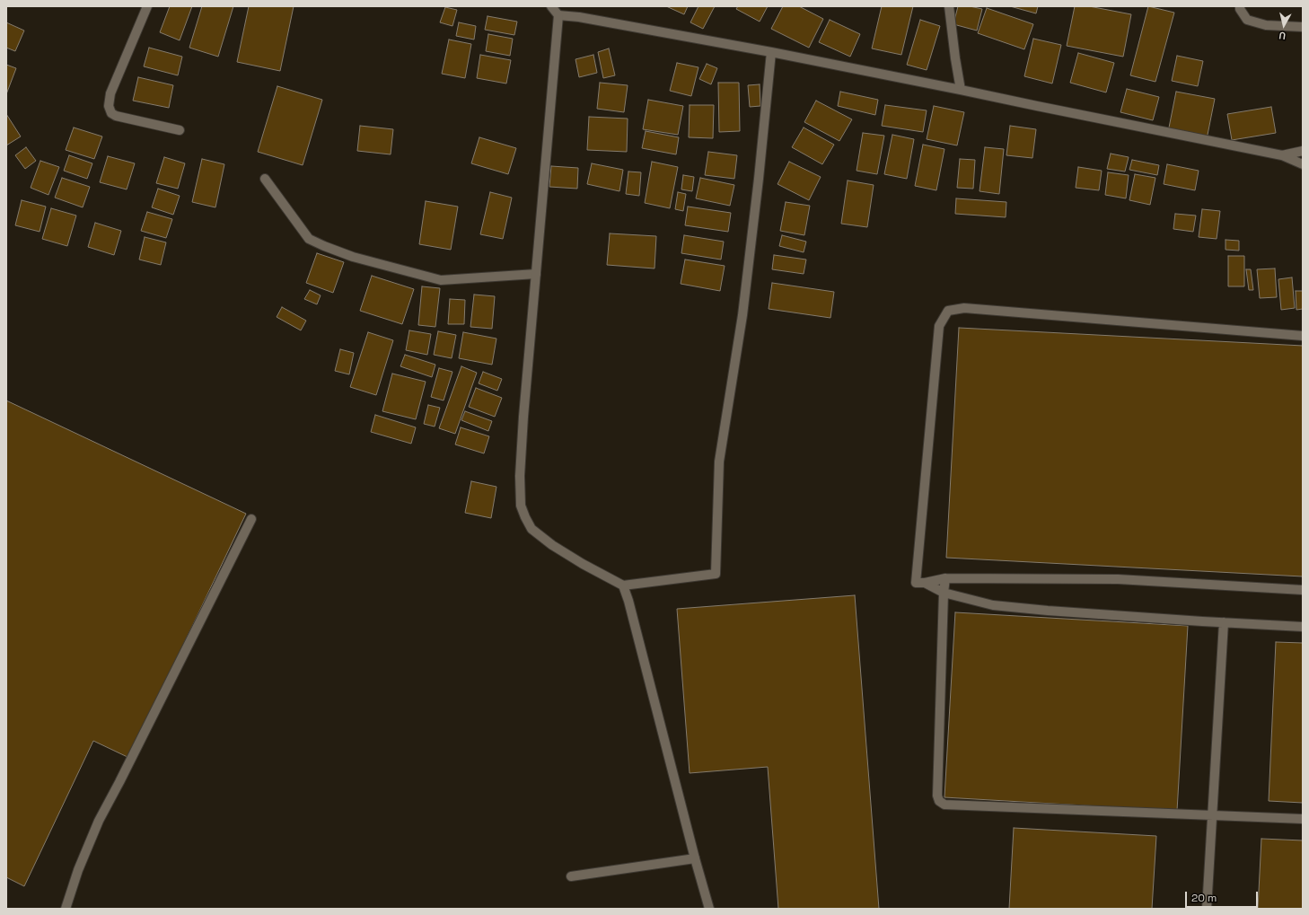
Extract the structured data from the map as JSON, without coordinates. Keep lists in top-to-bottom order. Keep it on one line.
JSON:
{"scale_bar":"20 m","north":"bottom"}
